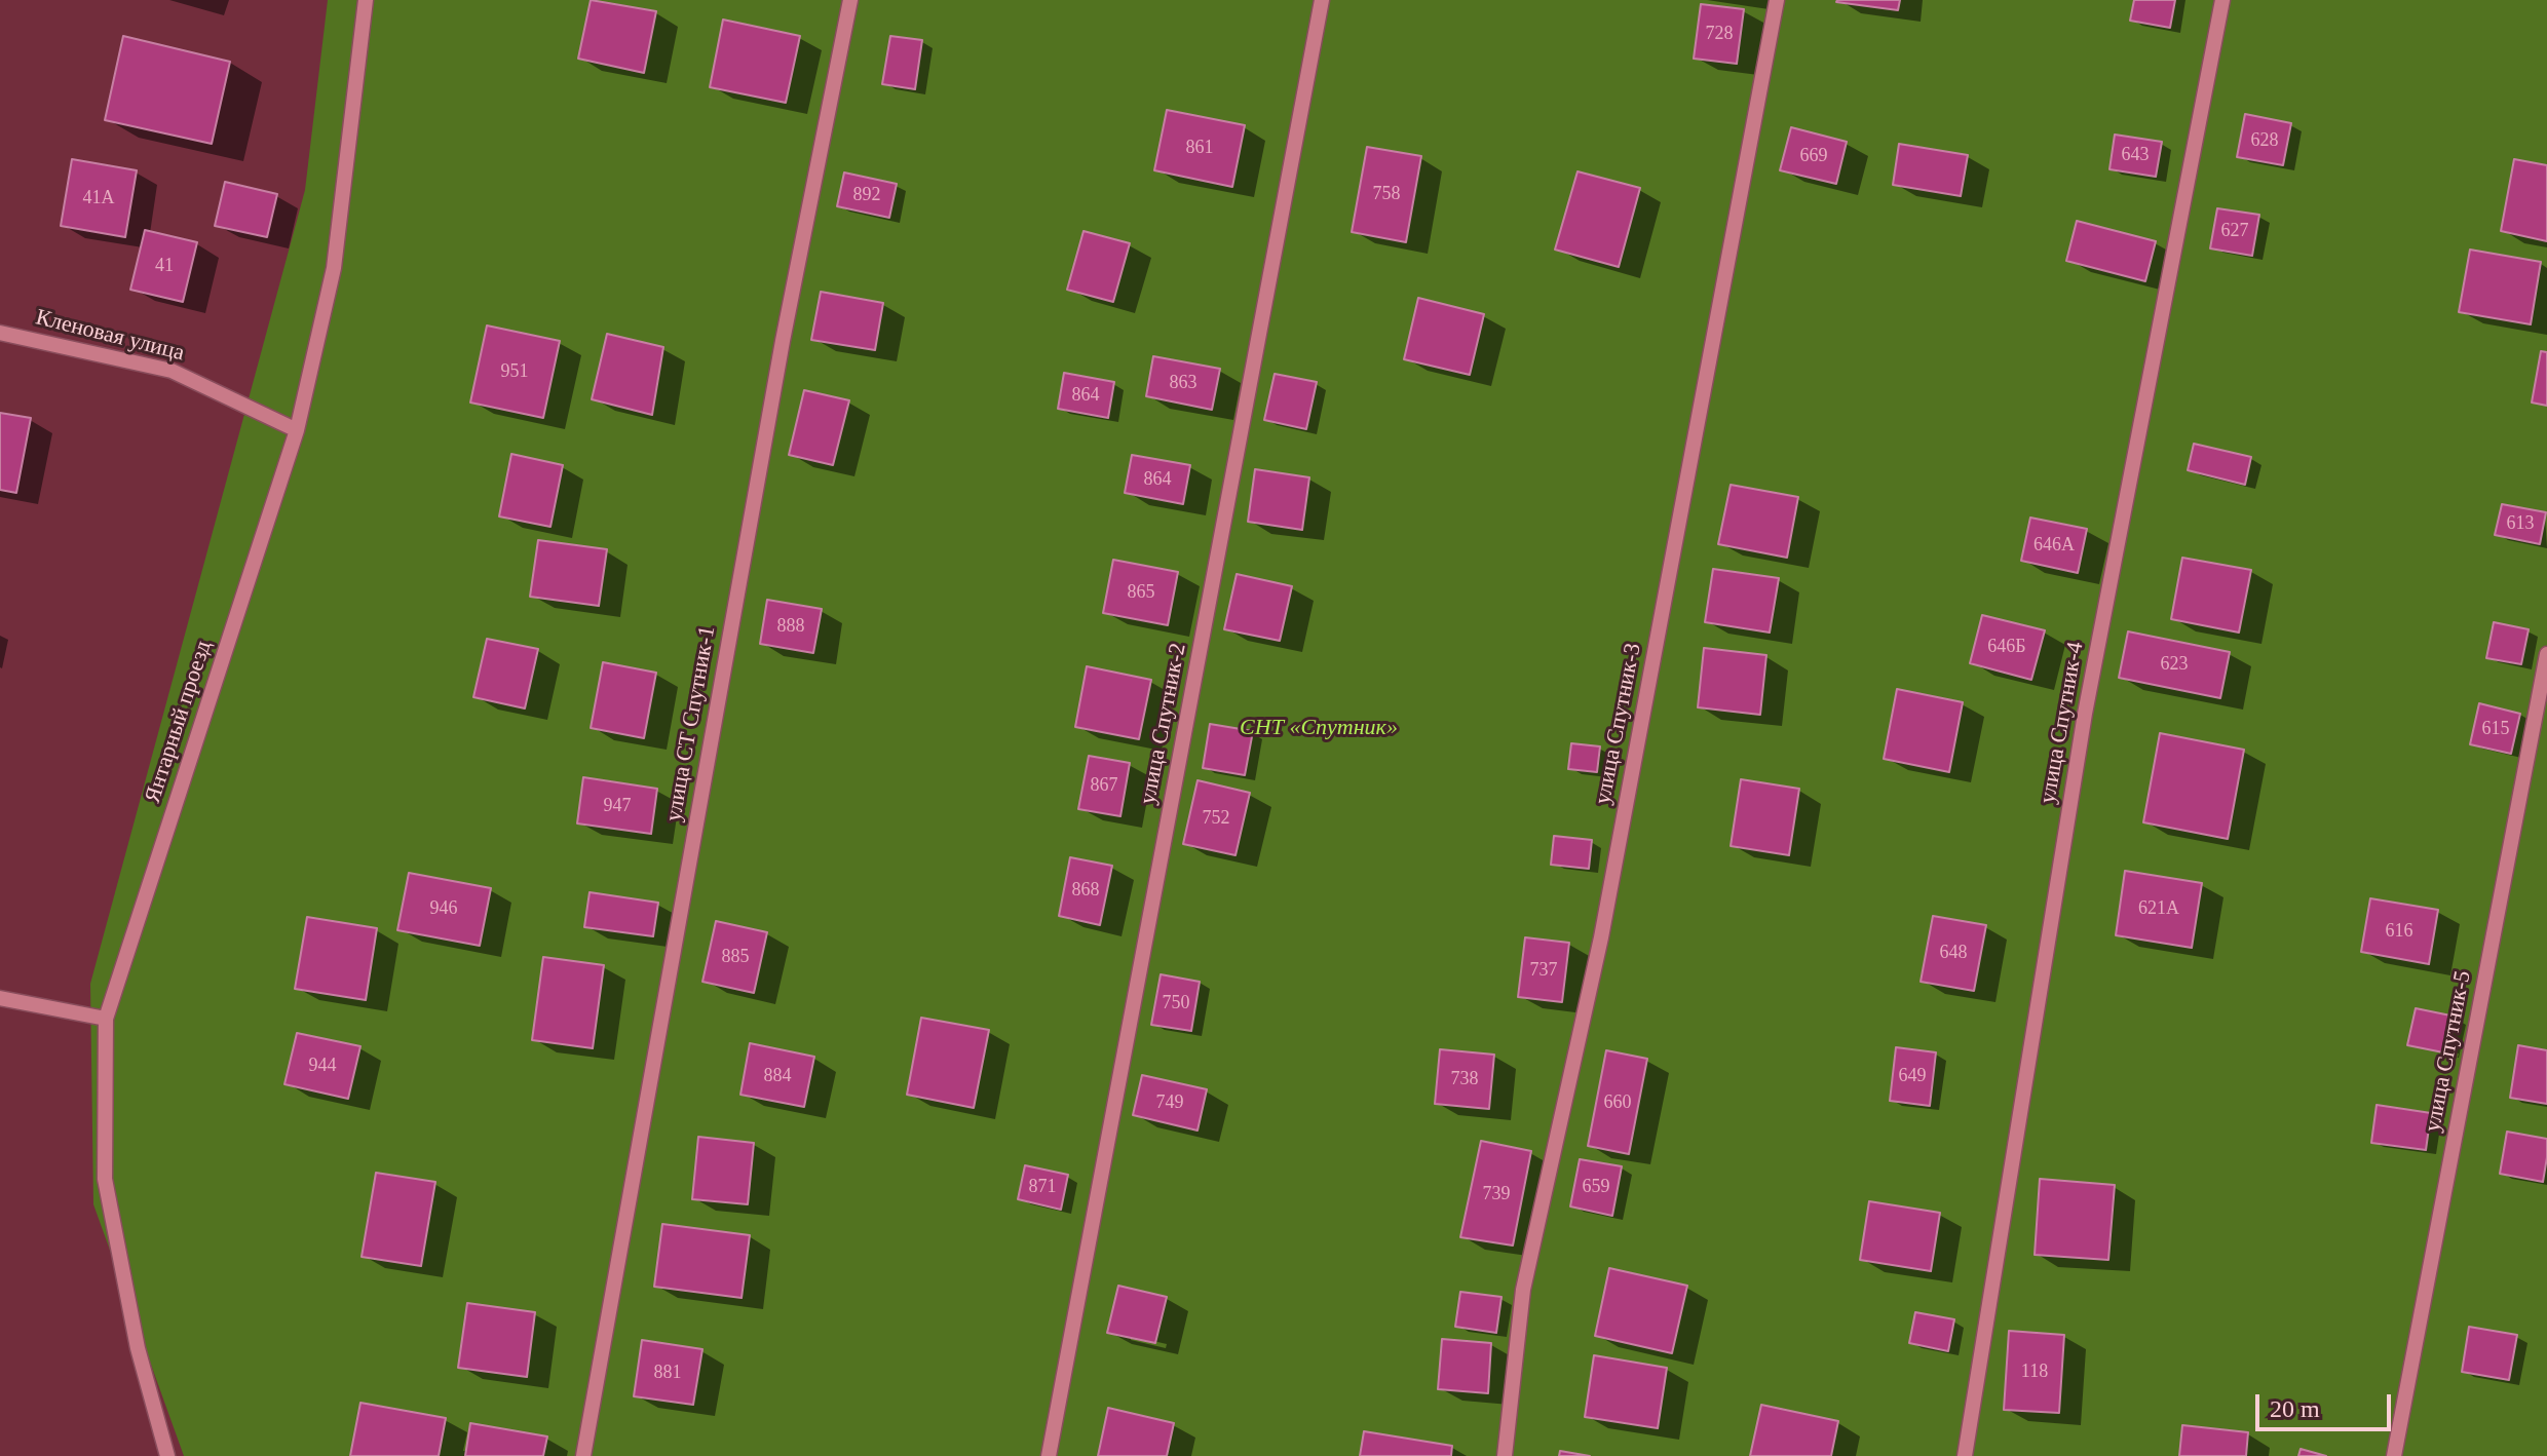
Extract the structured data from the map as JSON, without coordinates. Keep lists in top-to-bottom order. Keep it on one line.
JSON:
{"streets":{"street":["Кленовая улица","Янтарный проезд","улица Спутник-4","улица СТ Спутник-1","улица Спутник-2","улица Спутник-3","улица Спутник-5"]},"crossings":[["Кленовая улица","Янтарный проезд"]],"parks":["СНТ «Спутник»"],"house_numbers":["728","628","861","643","669","758","892","41А","627","41","951","863","864","864","613","646А","865","888","646Б","623","615","867","947","752","868","946","621А","616","648","885","737","750","944","884","649","738","749","660","871","659","739","118","881"],"scale_bar":"20 m"}
